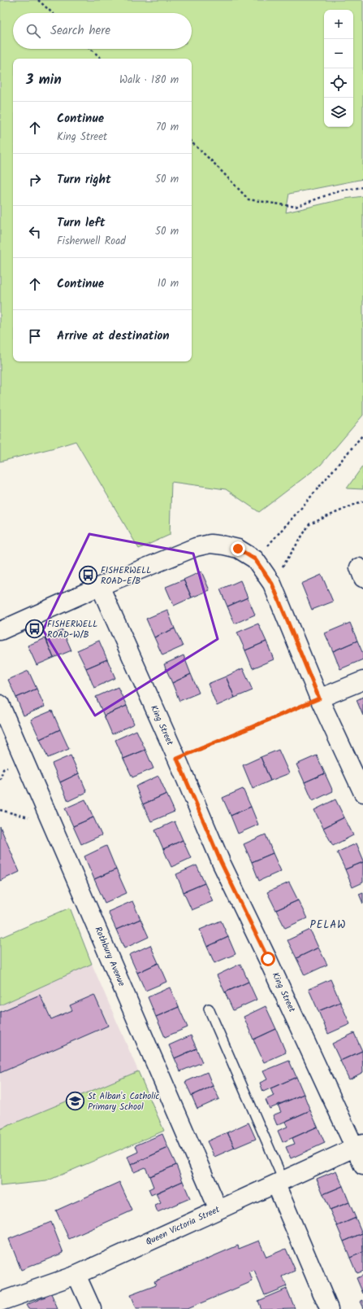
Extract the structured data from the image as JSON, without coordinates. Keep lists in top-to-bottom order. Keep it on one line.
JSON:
{"streets":{"street":["King Street","Rothbury Avenue","Queen Victoria Street"]},"crossings":[["King Street","Queen Victoria Street"],["Rothbury Avenue","Queen Victoria Street"]],"districts":["PELAW"],"places":{"bus stop":["FISHERWELL ROAD-E/B","FISHERWELL ROAD-W/B"],"school or university":["St Alban's Catholic Primary School"]},"page":{"map_buttons":["+","−"],"search":"Search here","heading":["3 min","Walk · 180 m"],"list":[["Continue","King Street","70 m"],["Turn right","50 m"],["Turn left","Fisherwell Road","50 m"],["Continue","10 m"],"Arrive at destination"]}}
